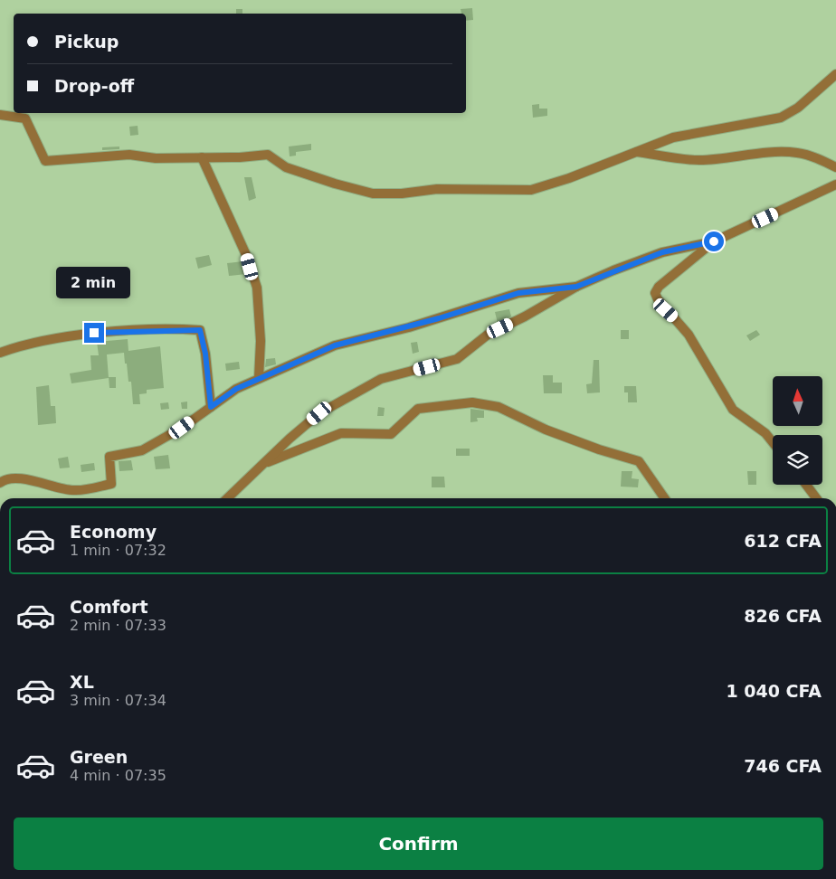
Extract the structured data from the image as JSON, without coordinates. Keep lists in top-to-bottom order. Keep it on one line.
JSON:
{"north":"top","page":{"banner":["Pickup","Drop-off"],"bubble":"2 min","list":[{"name":"Economy","note":"1 min · 07:32","value":"612 CFA"},{"name":"Comfort","note":"2 min · 07:33","value":"826 CFA"},{"name":"XL","note":"3 min · 07:34","value":"1 040 CFA"},{"name":"Green","note":"4 min · 07:35","value":"746 CFA"}],"buttons":"Confirm"}}
